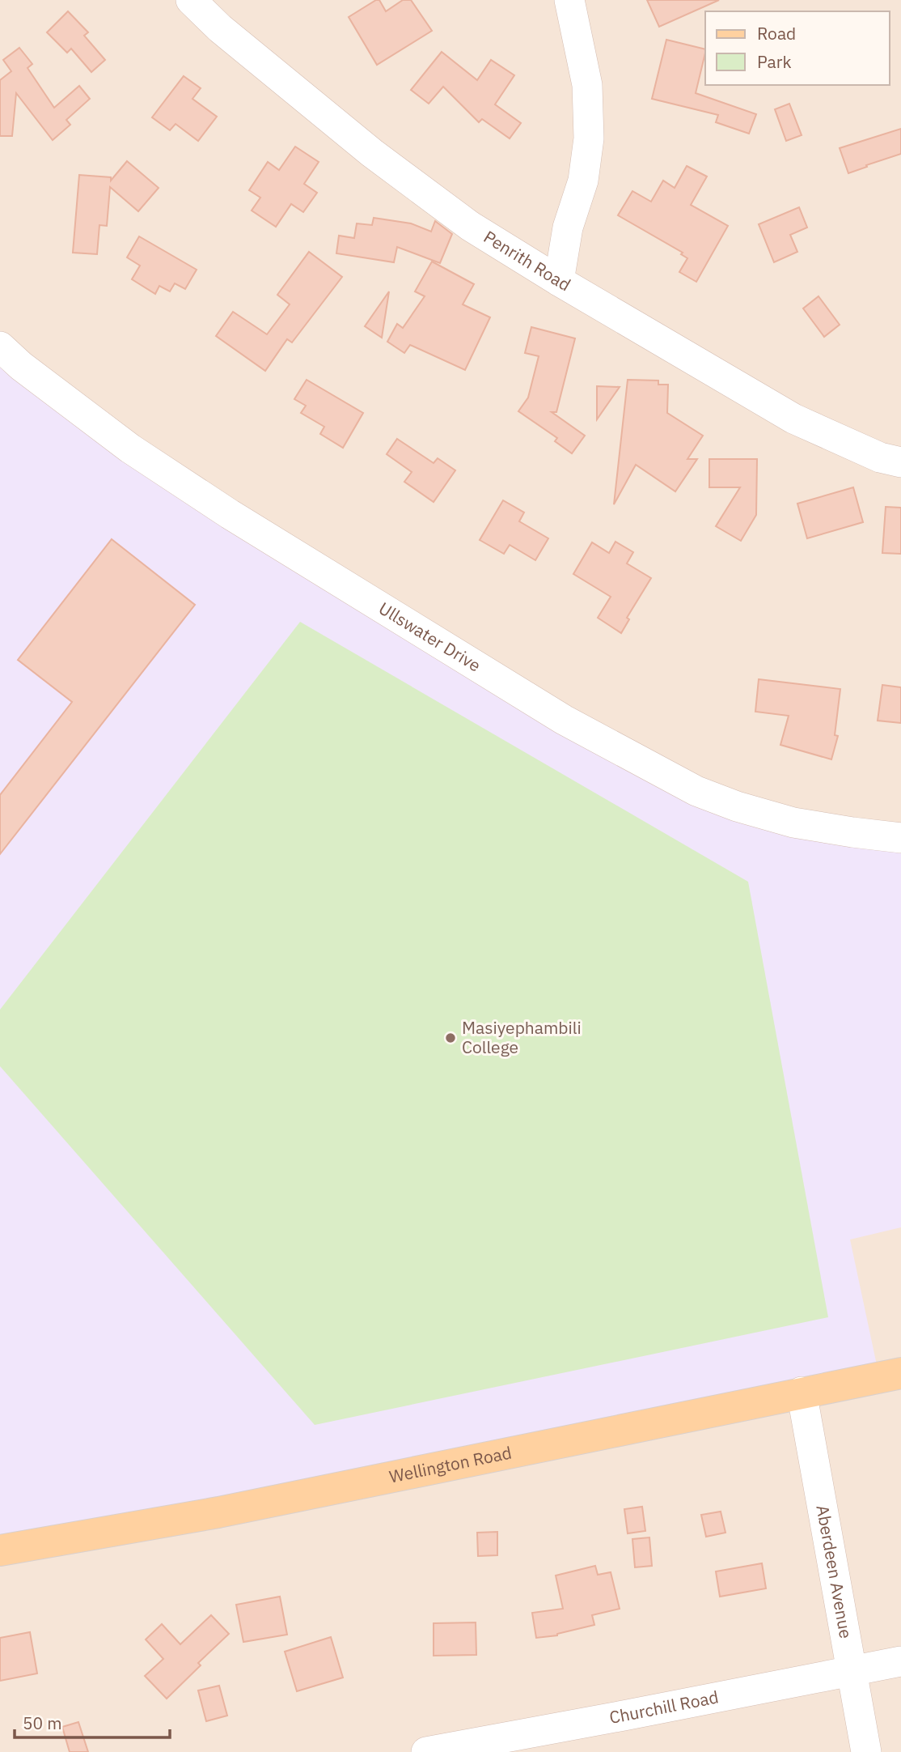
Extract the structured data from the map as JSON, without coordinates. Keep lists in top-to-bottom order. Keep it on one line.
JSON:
{"streets":{"main road":["Wellington Road"],"street":["Penrith Road","Ullswater Drive","Aberdeen Avenue","Churchill Road"]},"crossings":[["Wellington Road","Aberdeen Avenue"],["Aberdeen Avenue","Churchill Road"]],"places":["Masiyephambili College"],"legend":["Road","Park"],"scale_bar":"50 m"}
